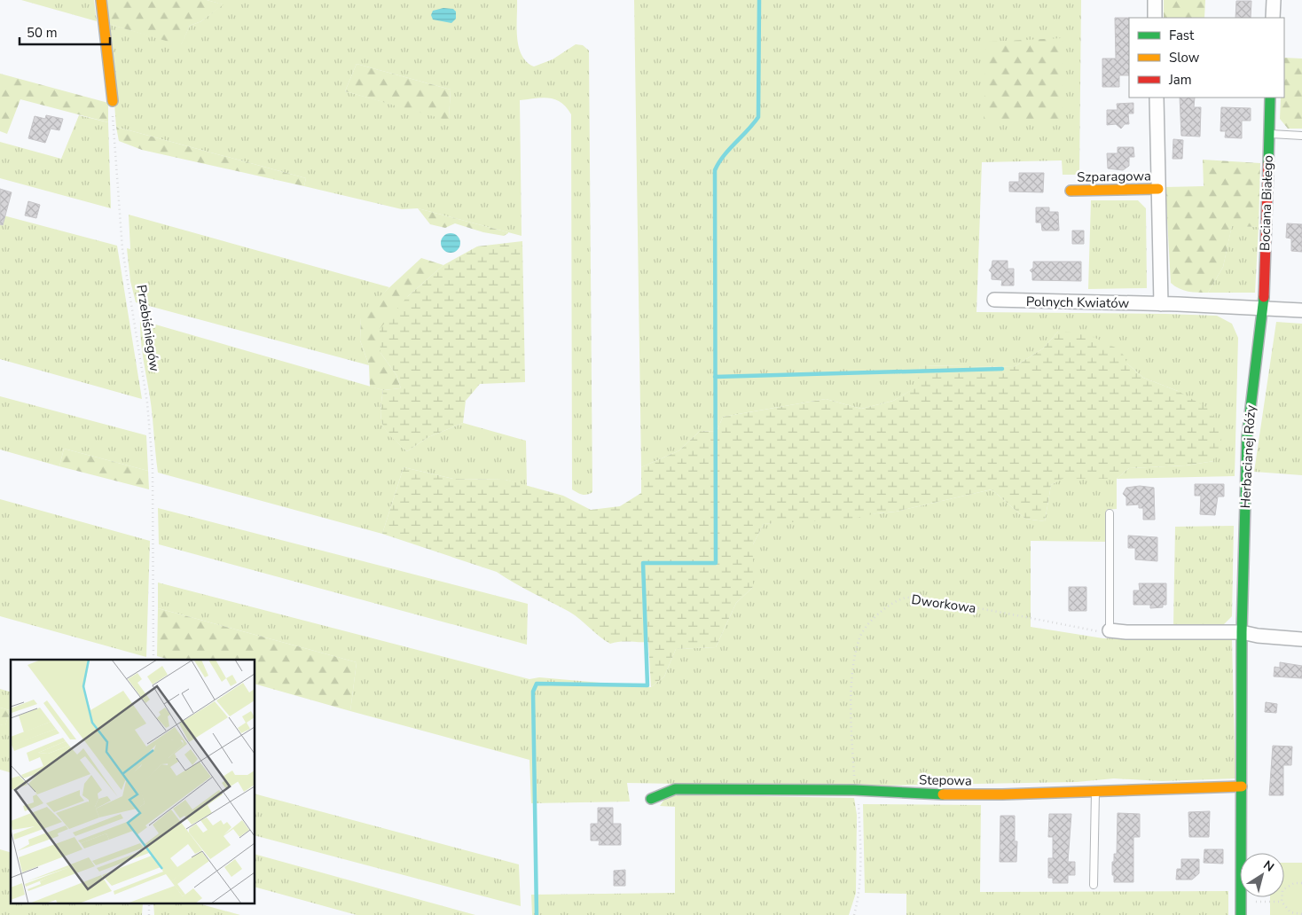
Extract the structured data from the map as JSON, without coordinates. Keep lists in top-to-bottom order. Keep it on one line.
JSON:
{"streets":{"street":["Szparagowa","Bociana Białego","Polnych Kwiatów","Herbacianej Róży","Stepowa"],"path":["Przebiśniegów","Dworkowa"]},"crossings":[["Bociana Białego","Herbacianej Róży"],["Herbacianej Róży","Stepowa"],["Dworkowa","Stepowa"]],"legend":["Fast","Slow","Jam"],"scale_bar":"50 m","north":"top right"}
